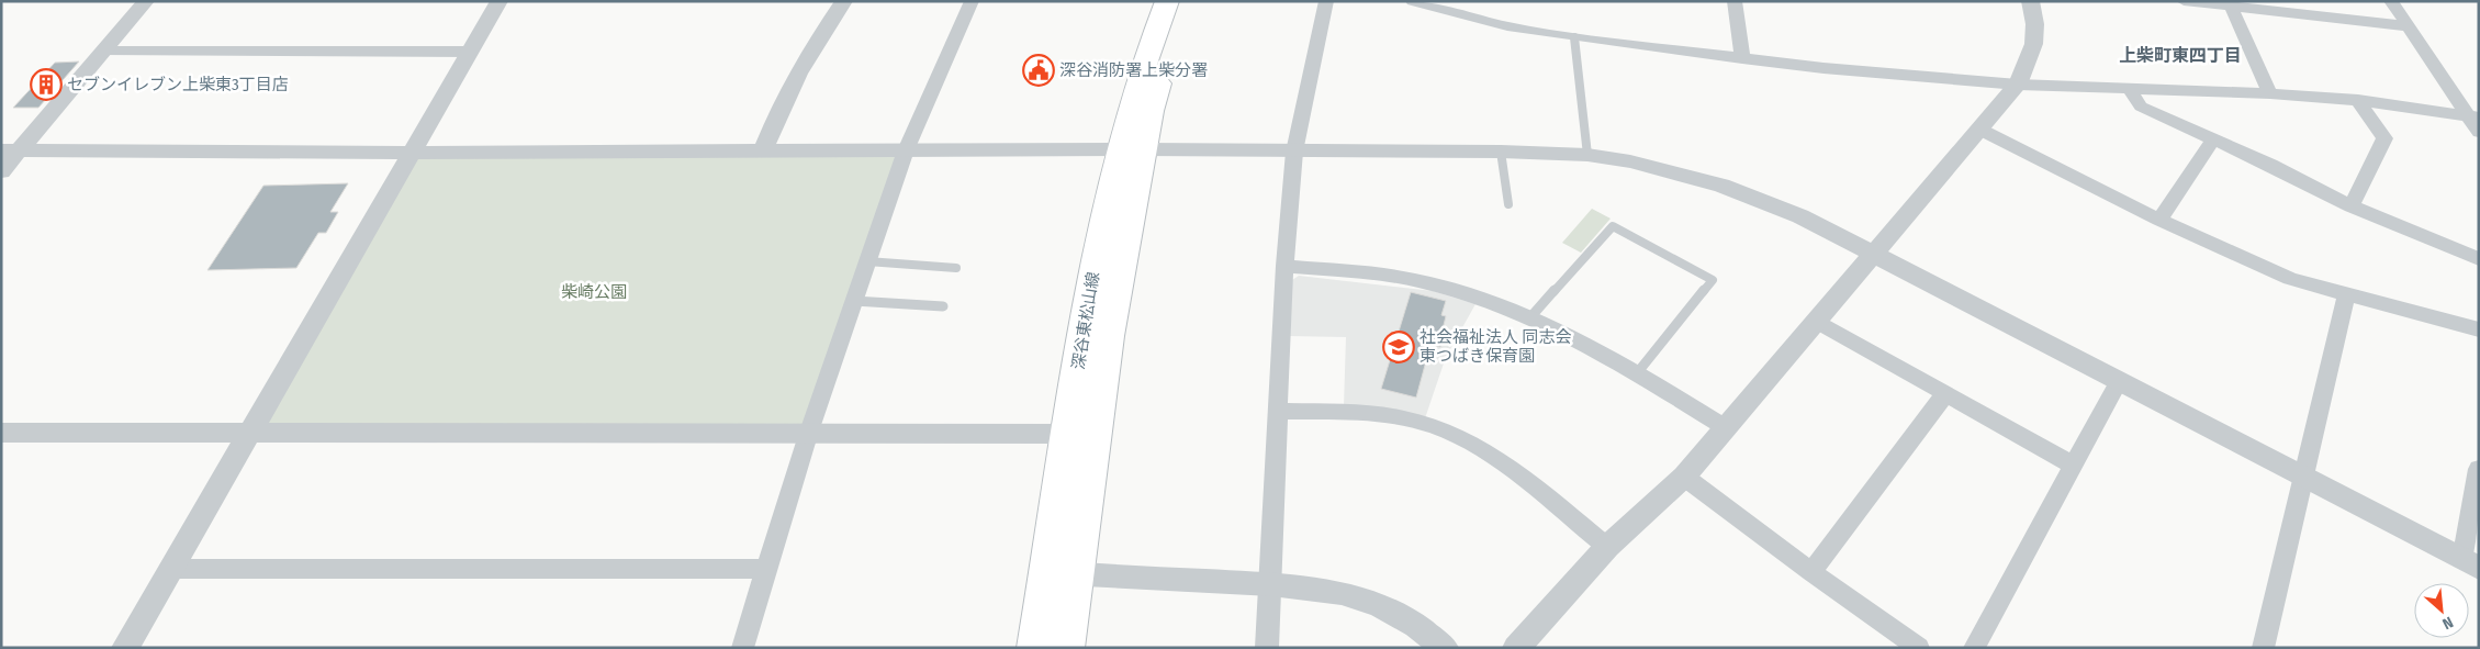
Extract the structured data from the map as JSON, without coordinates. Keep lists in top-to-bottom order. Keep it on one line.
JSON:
{"streets":{"main road":["深谷東松山線"]},"districts":["上柴町東四丁目"],"parks":["柴崎公園"],"places":{"public building":["深谷消防署上柴分署"],"building":["セブンイレブン上柴東3丁目店"],"school or university":["社会福祉法人 同志会 東つばき保育園"]},"north":"bottom right"}
